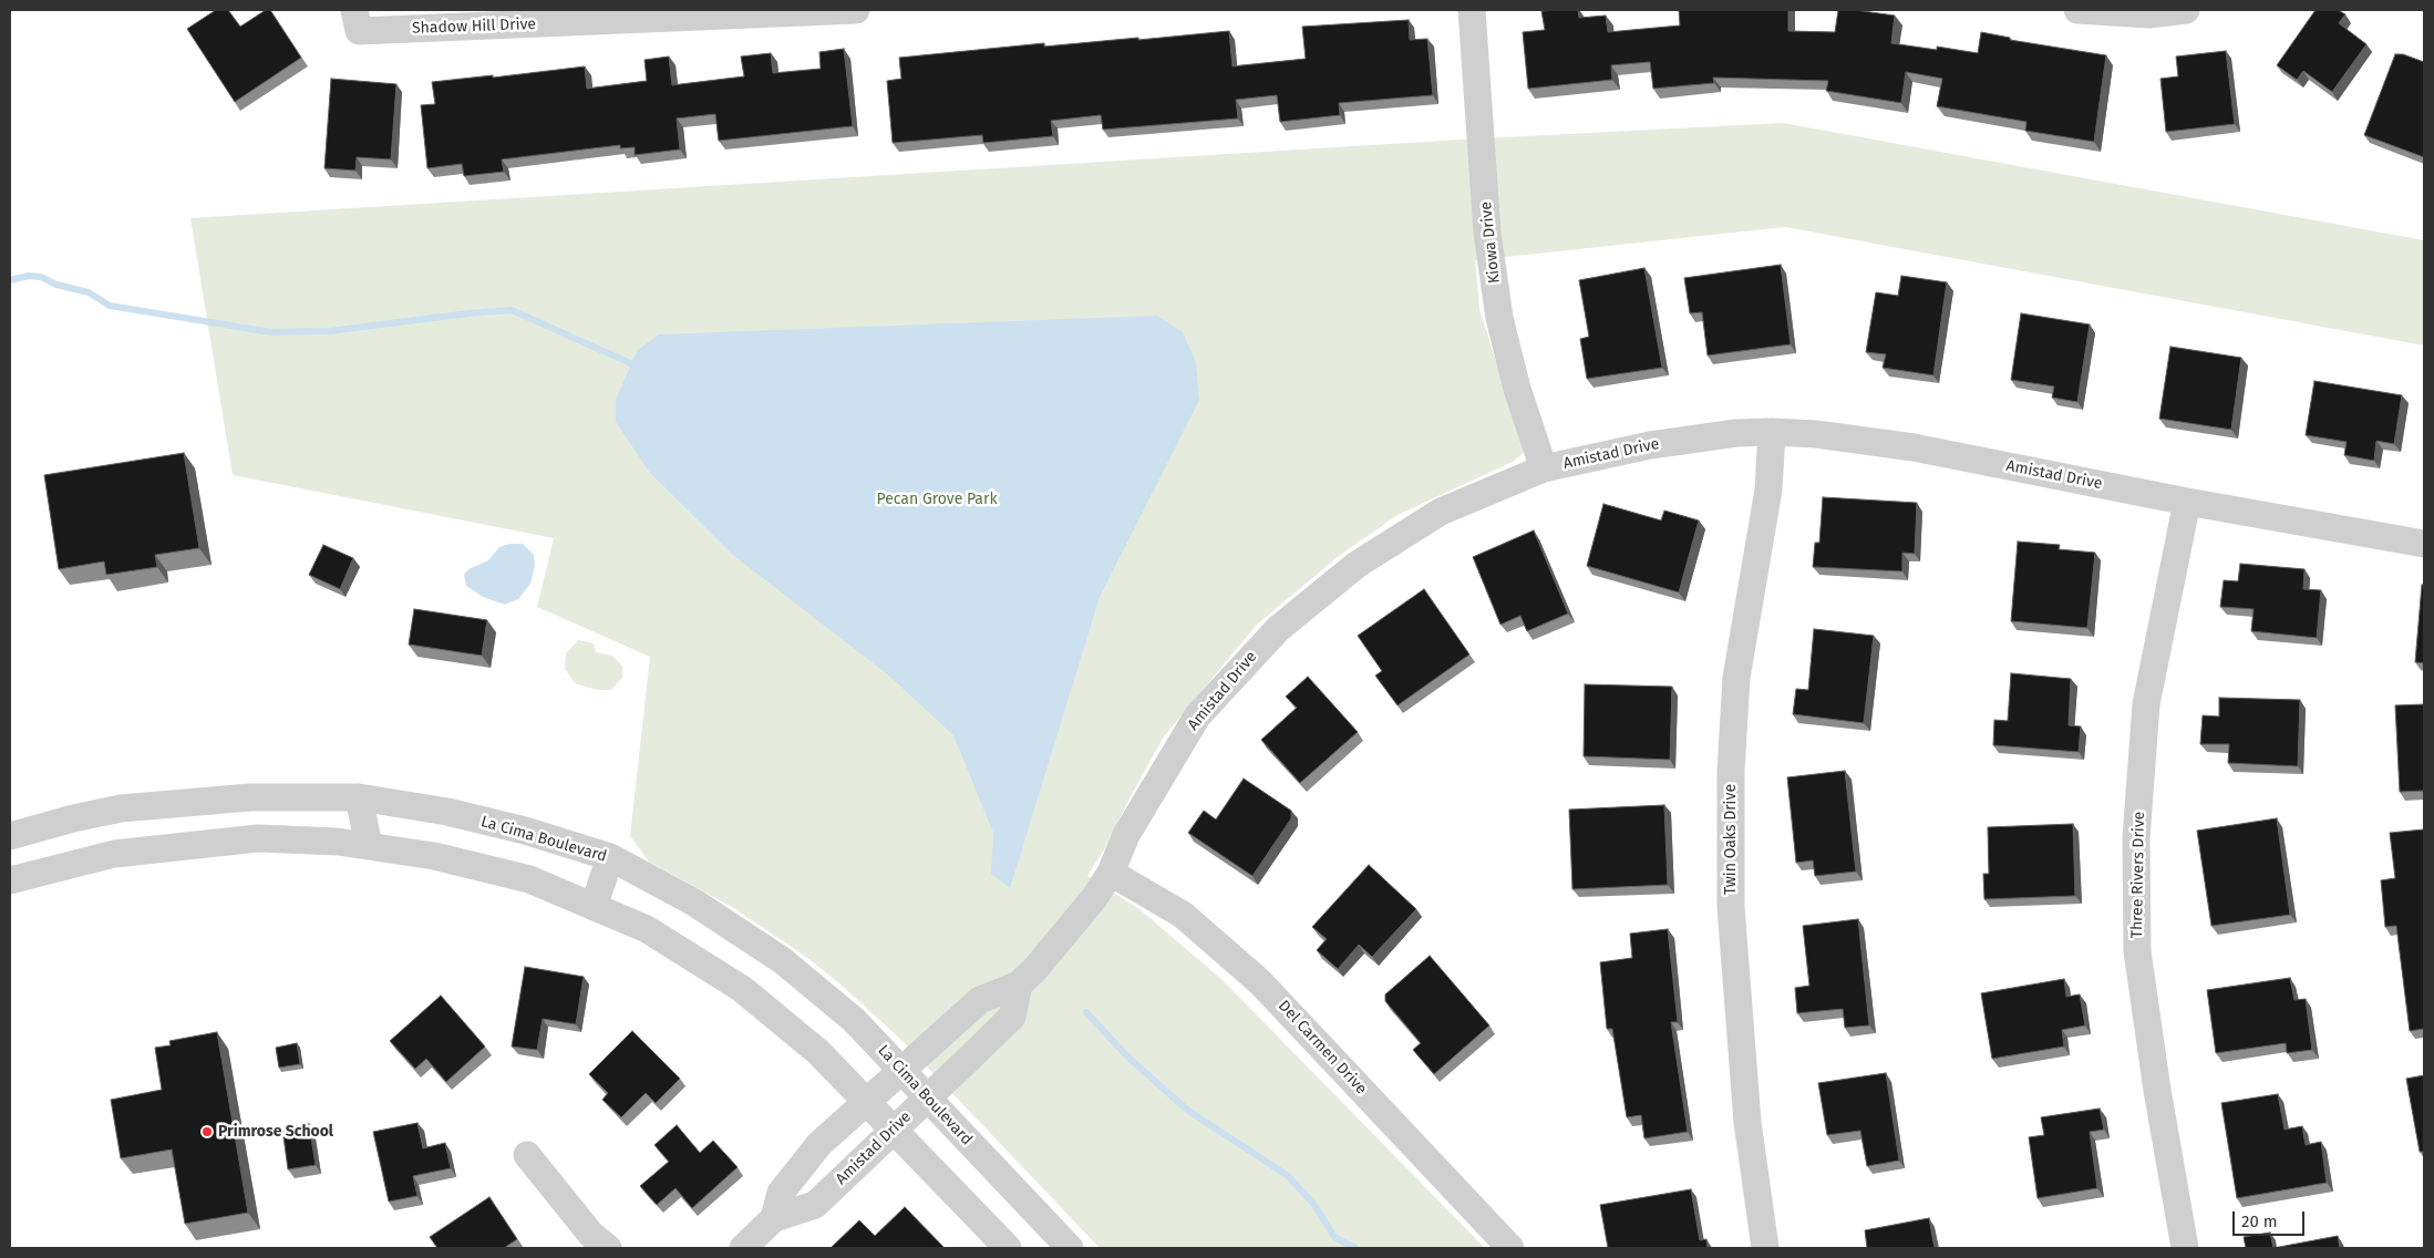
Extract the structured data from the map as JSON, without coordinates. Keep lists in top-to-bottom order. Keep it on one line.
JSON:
{"streets":{"street":["Shadow Hill Drive","Kiowa Drive","Amistad Drive","La Cima Boulevard","Twin Oaks Drive","Three Rivers Drive","Del Carmen Drive"]},"crossings":[["Kiowa Drive","Amistad Drive"],["Amistad Drive","La Cima Boulevard"],["Amistad Drive","Twin Oaks Drive"],["Amistad Drive","Three Rivers Drive"],["Amistad Drive","Del Carmen Drive"]],"parks":["Pecan Grove Park"],"places":["Primrose School"],"scale_bar":"20 m"}
